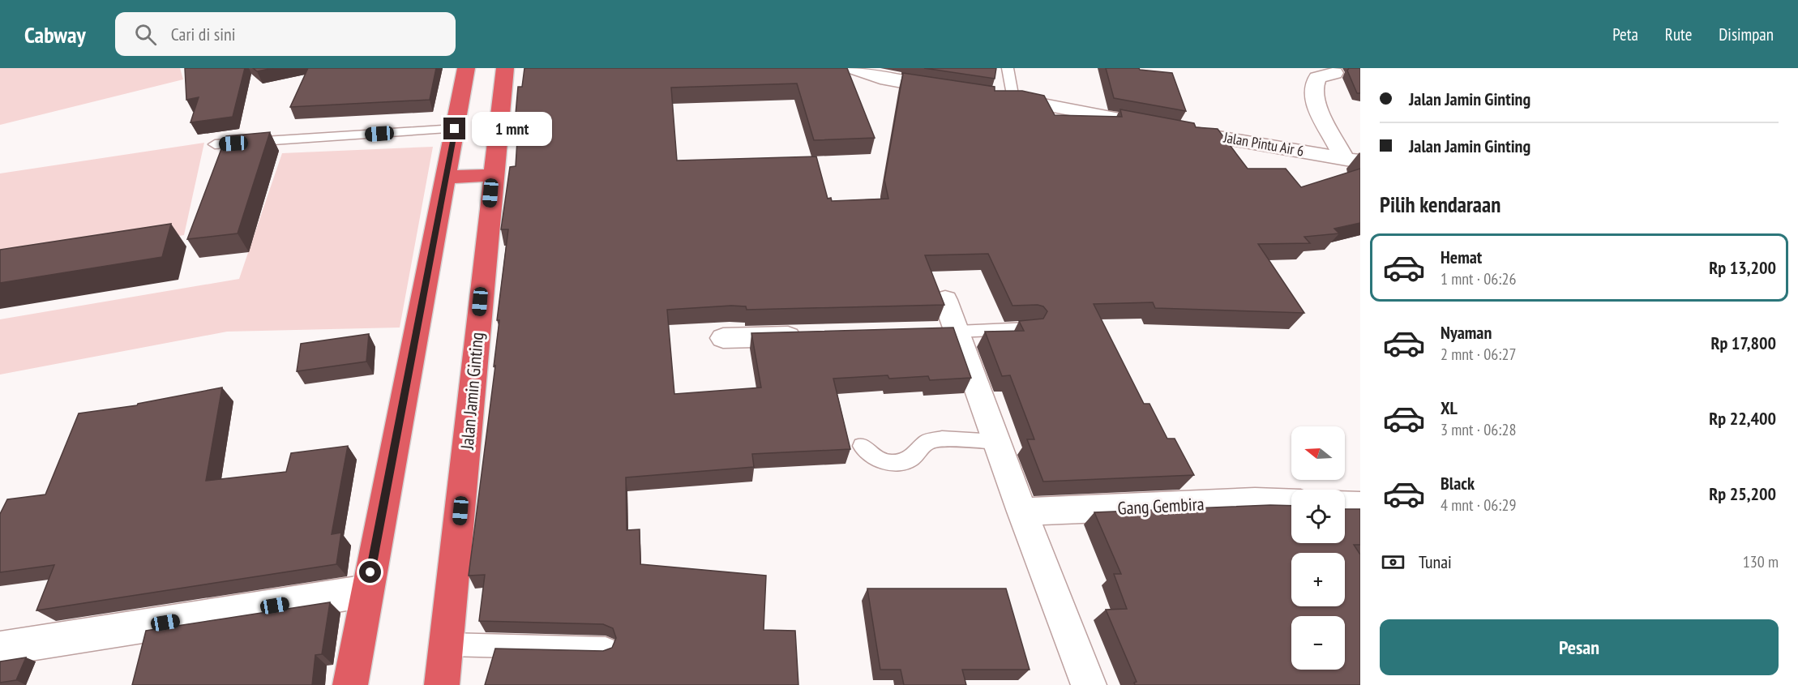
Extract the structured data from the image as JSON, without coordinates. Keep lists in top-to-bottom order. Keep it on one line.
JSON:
{"streets":{"highway":["Jalan Jamin Ginting"],"street":["Jalan Pintu Air 6","Gang Gembira"]},"north":"left","page":{"header":"Cabway","search":"Cari di sini","nav":["Peta","Rute","Disimpan"],"banner":["Jalan Jamin Ginting","Jalan Jamin Ginting"],"bubble":"1 mnt","heading":"Pilih kendaraan","list":[{"name":"Hemat","note":"1 mnt · 06:26","value":"Rp 13,200"},{"name":"Nyaman","note":"2 mnt · 06:27","value":"Rp 17,800"},{"name":"XL","note":"3 mnt · 06:28","value":"Rp 22,400"},{"name":"Black","note":"4 mnt · 06:29","value":"Rp 25,200"}],"map_buttons":["+","−"],"pay":["Tunai","130 m"],"buttons":"Pesan"}}
